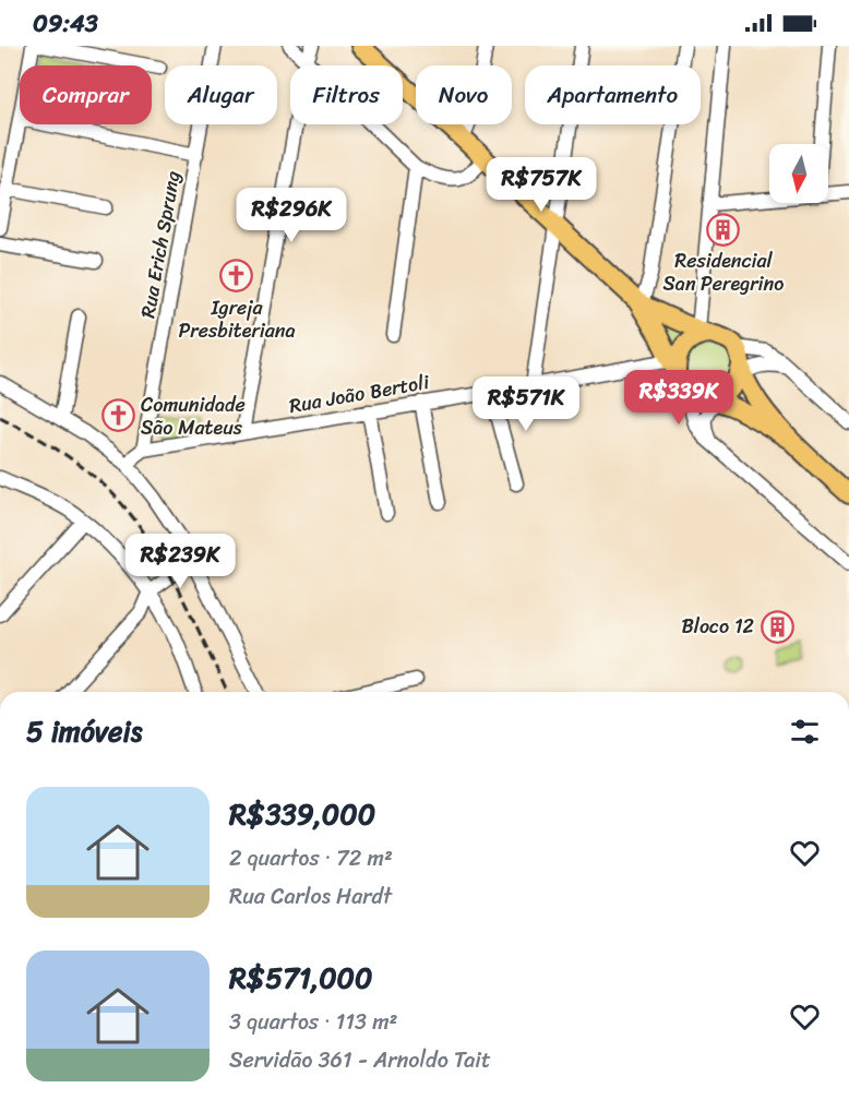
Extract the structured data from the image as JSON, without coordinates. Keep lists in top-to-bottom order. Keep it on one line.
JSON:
{"streets":{"street":["Rua Erich Sprung","Rua João Bertoli"]},"crossings":[["Rua Erich Sprung","Rua João Bertoli"]],"places":{"building":["Residencial San Peregrino","Bloco 12"],"church":["Igreja Presbiteriana","Comunidade São Mateus"]},"north":"bottom","page":{"status":"09:43","chip":["Comprar","Alugar","Filtros","Novo","Apartamento"],"price":["R$757K","R$296K","R$339K","R$571K","R$239K"],"heading":"5 imóveis","list":[{"name":"R$339,000","note":"2 quartos · 72 m² · Rua Carlos Hardt"},{"name":"R$571,000","note":"3 quartos · 113 m² · Servidão 361 - Arnoldo Tait"}]}}
